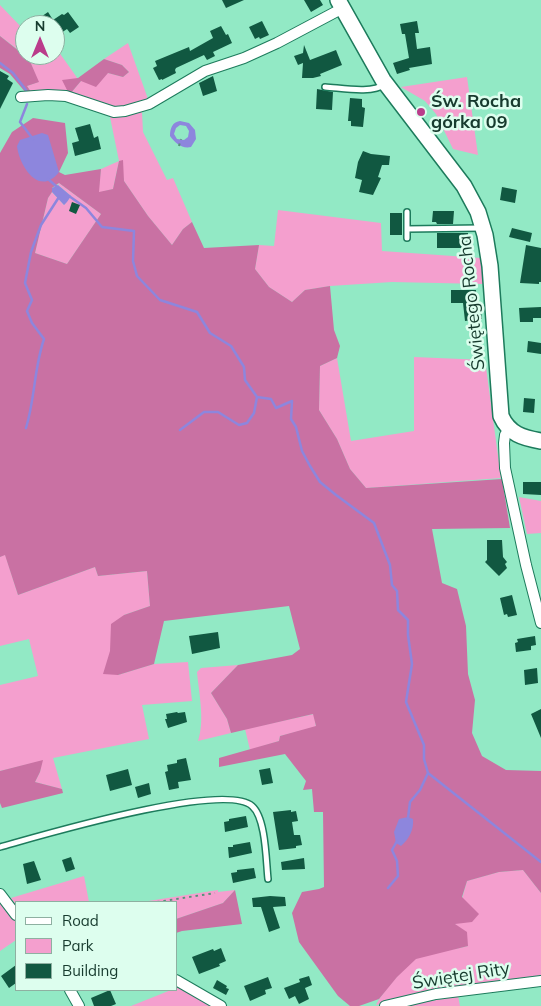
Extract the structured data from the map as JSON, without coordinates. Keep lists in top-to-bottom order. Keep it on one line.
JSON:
{"streets":{"street":["Świętego Rocha","Świętej Rity"]},"places":["Św. Rocha górka 09"],"legend":["Road","Park","Building"],"north":"top"}
